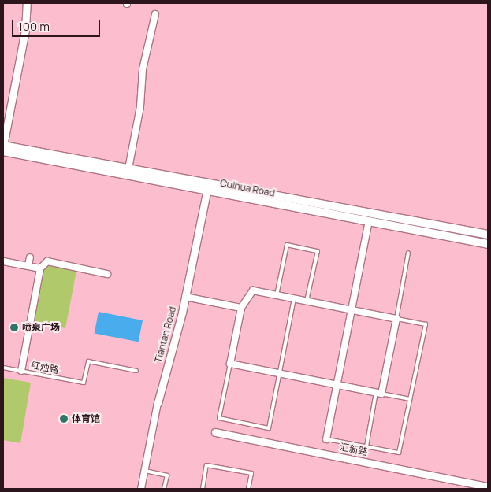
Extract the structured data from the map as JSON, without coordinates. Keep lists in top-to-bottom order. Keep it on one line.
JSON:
{"streets":{"main road":["Cuihua Road"],"street":["Tiantan Road","汇新路"],"lane":["红烛路"]},"crossings":[["Cuihua Road","Tiantan Road"]],"places":["喷泉广场","体育馆"],"scale_bar":"100 m"}
